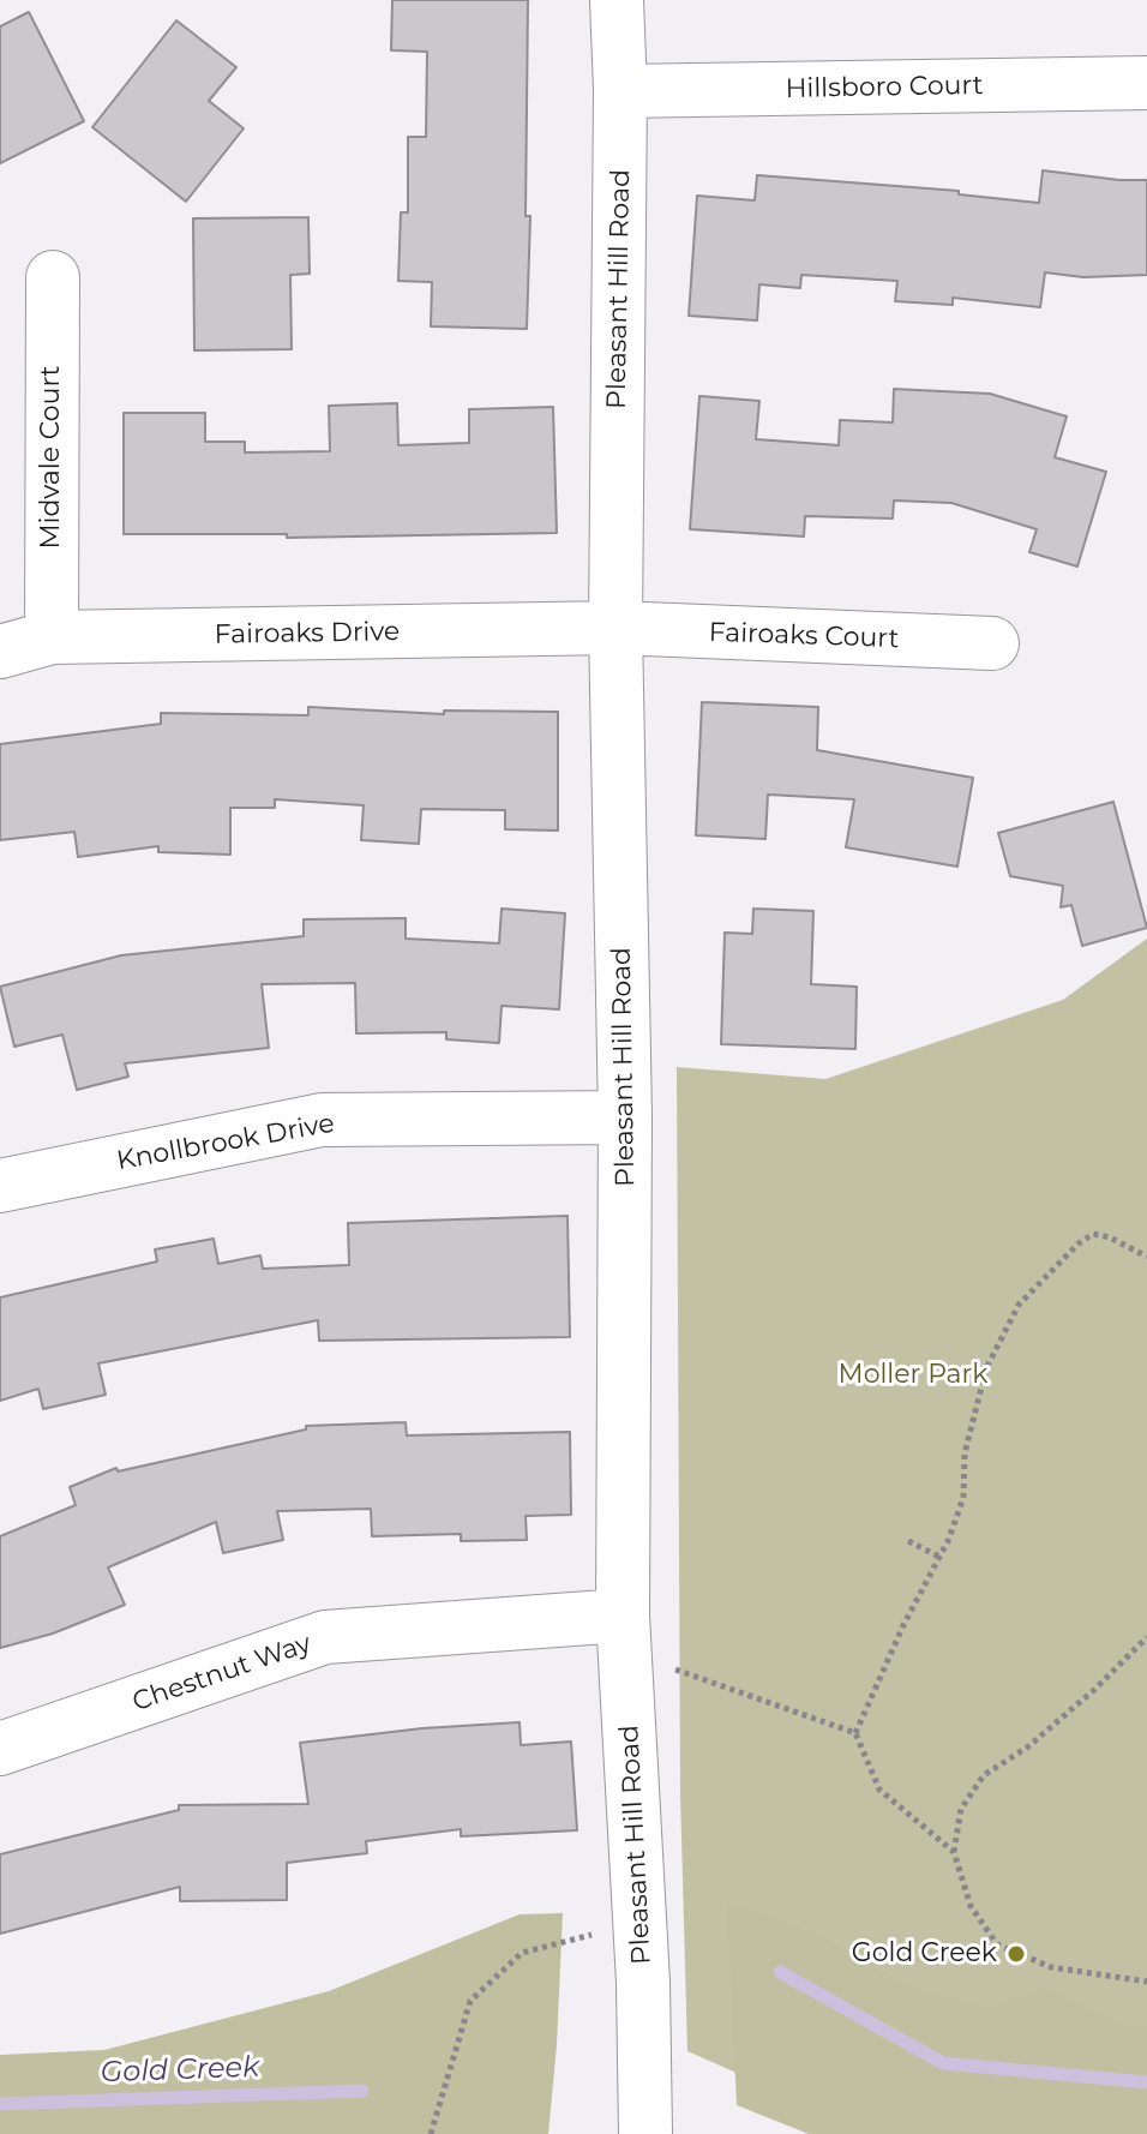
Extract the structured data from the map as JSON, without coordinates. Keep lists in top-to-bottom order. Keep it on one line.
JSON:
{"streets":{"street":["Hillsboro Court","Pleasant Hill Road","Midvale Court","Fairoaks Drive","Fairoaks Court","Knollbrook Drive","Chestnut Way"]},"crossings":[["Hillsboro Court","Pleasant Hill Road"],["Pleasant Hill Road","Fairoaks Drive"],["Pleasant Hill Road","Fairoaks Court"],["Pleasant Hill Road","Knollbrook Drive"],["Pleasant Hill Road","Chestnut Way"],["Midvale Court","Fairoaks Drive"],["Fairoaks Drive","Fairoaks Court"]],"water":["Gold Creek"],"parks":["Moller Park"],"places":["Gold Creek"]}
